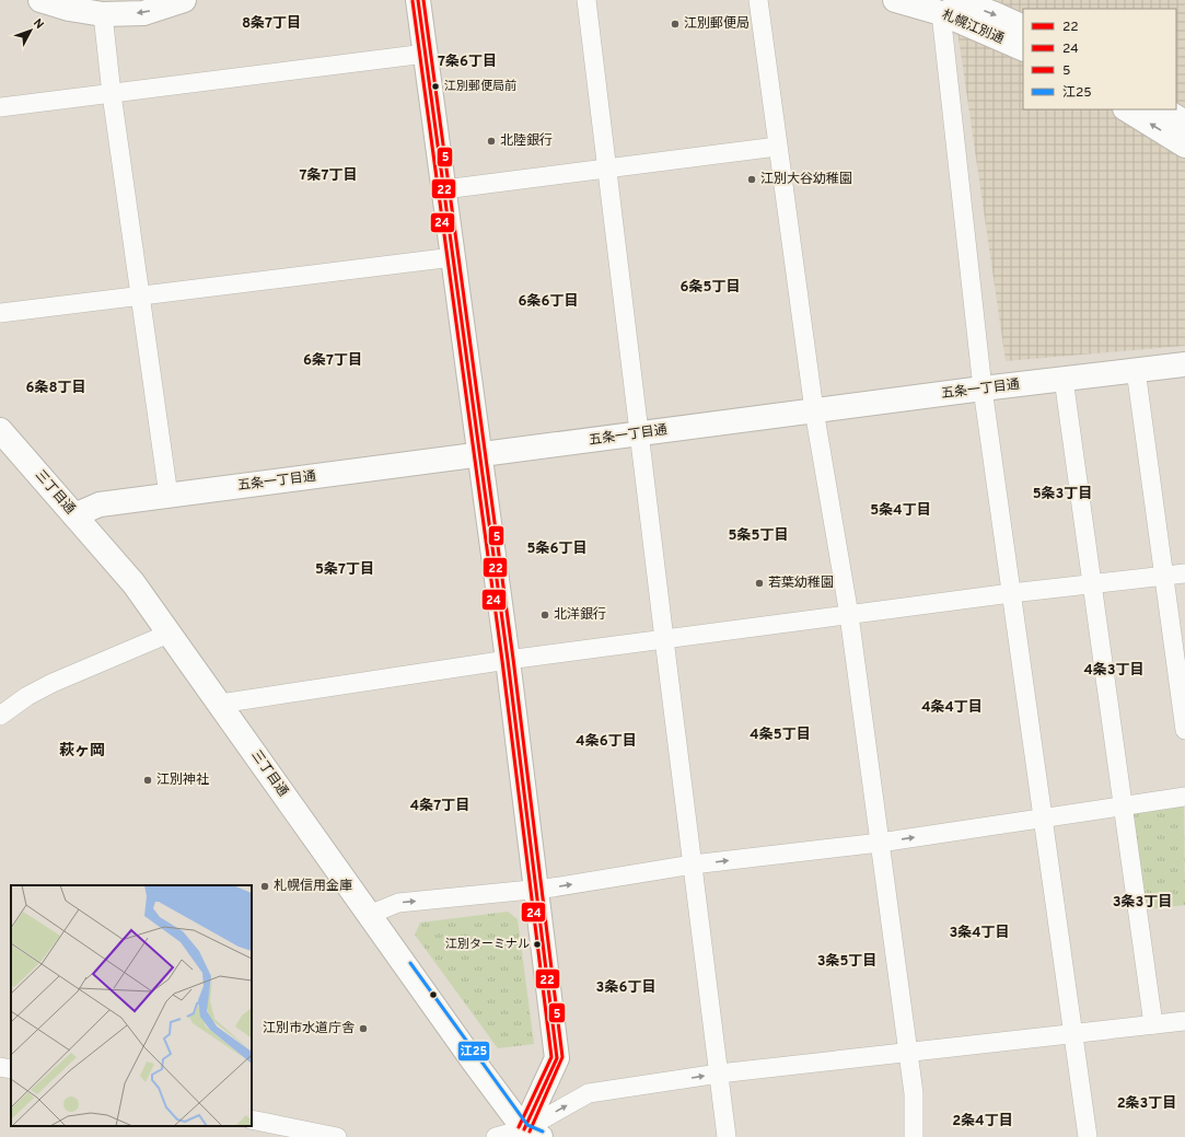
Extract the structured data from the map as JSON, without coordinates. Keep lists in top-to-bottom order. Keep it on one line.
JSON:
{"streets":{"main road":["札幌江別通","五条一丁目通","三丁目通"]},"crossings":[["五条一丁目通","三丁目通"]],"districts":["8条7丁目","7条6丁目","7条7丁目","6条5丁目","6条6丁目","6条7丁目","6条8丁目","5条3丁目","5条4丁目","5条5丁目","5条6丁目","5条7丁目","4条3丁目","4条4丁目","4条5丁目","4条6丁目","萩ヶ岡","4条7丁目","3条3丁目","3条4丁目","3条5丁目","3条6丁目","2条3丁目","2条4丁目"],"places":["江別郵便局","江別郵便局前","北陸銀行","江別大谷幼稚園","若葉幼稚園","北洋銀行","江別神社","札幌信用金庫","江別ターミナル","江別市水道庁舎"],"lines":["transit line 22","transit line 5","transit line 24","transit line 江25"],"legend":["22","24","5","江25"],"north":"top right"}
